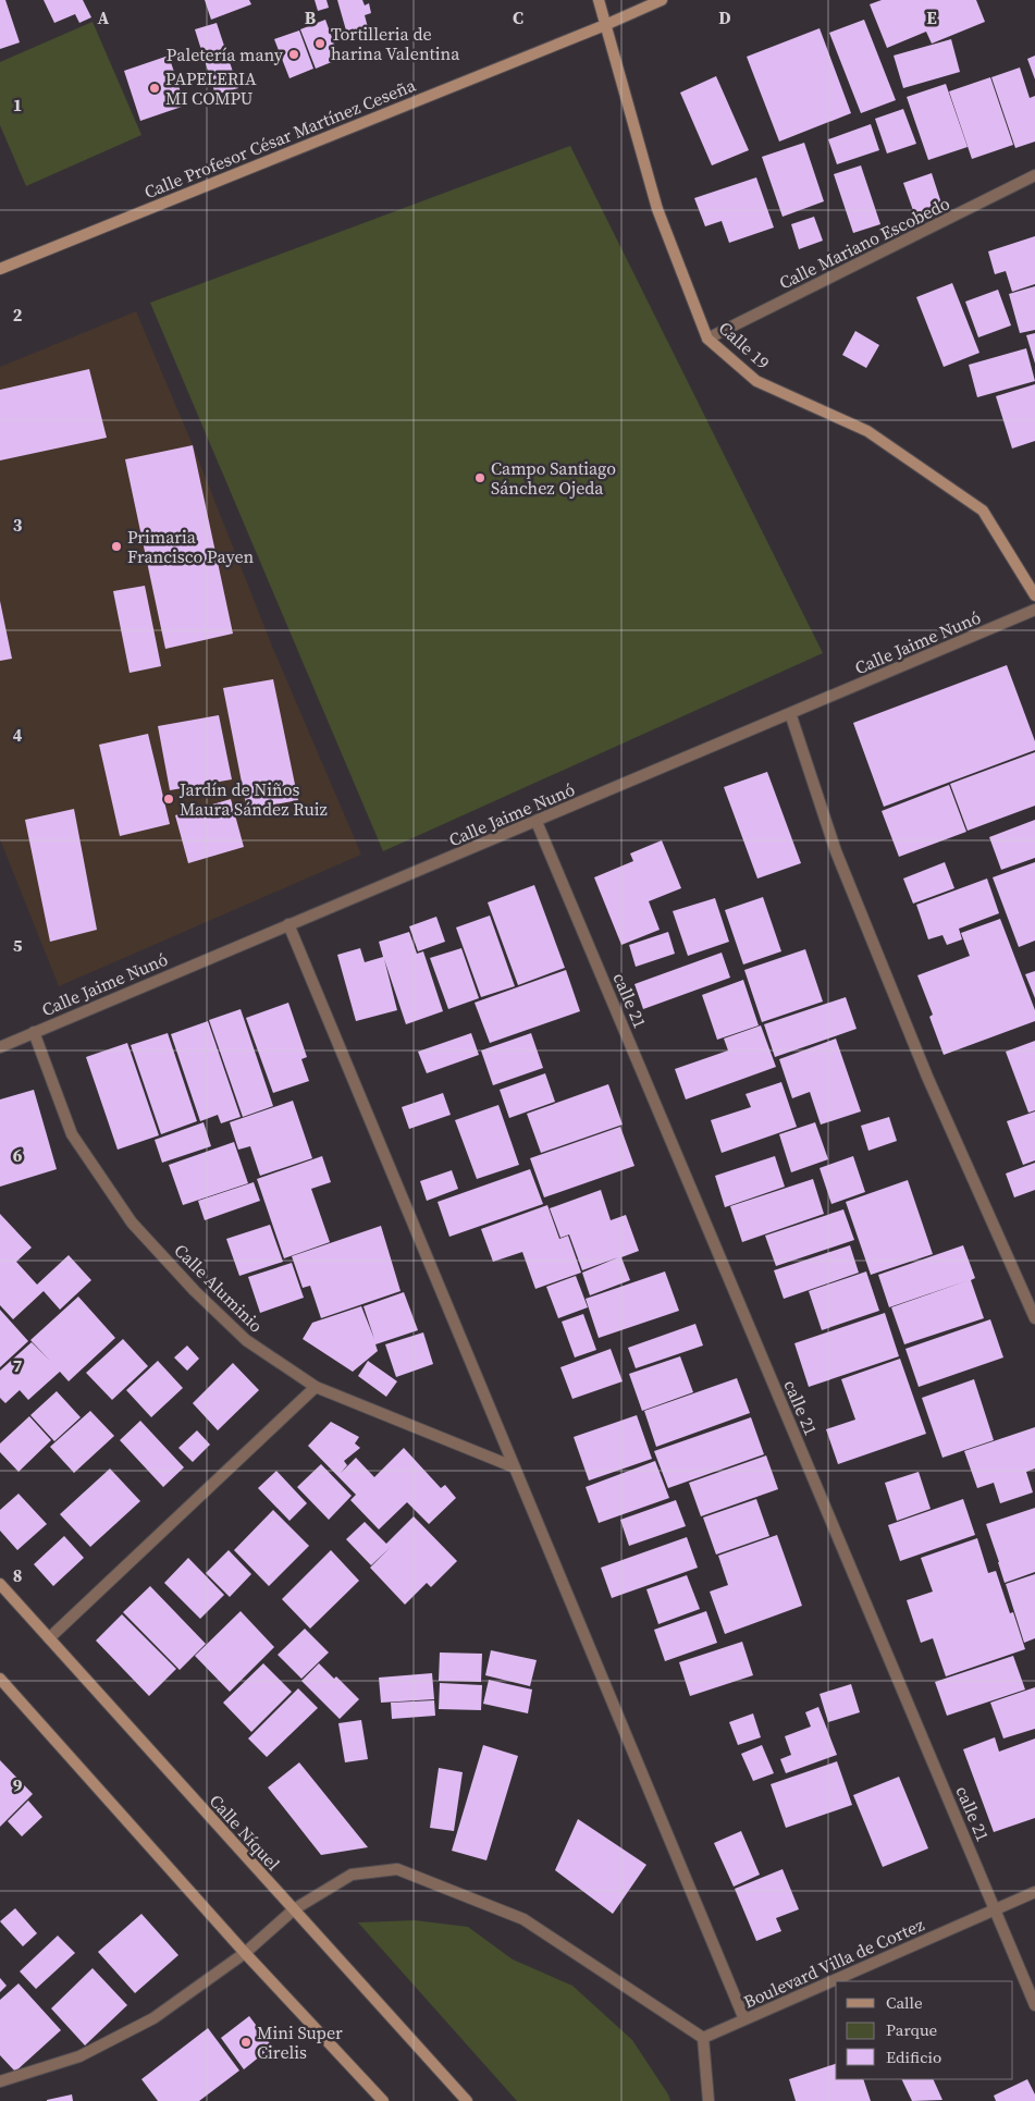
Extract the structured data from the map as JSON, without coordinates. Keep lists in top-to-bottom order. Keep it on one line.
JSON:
{"streets":{"street":["Calle Profesor César Martínez Ceseña","Calle Mariano Escobedo","Calle 19","Calle Jaime Nunó","calle 21","Calle Aluminio","Calle Níquel","Boulevard Villa de Cortez"]},"crossings":[["Calle Profesor César Martínez Ceseña","Calle 19"],["Calle Mariano Escobedo","Calle 19"],["Calle Jaime Nunó","calle 21"],["Calle Jaime Nunó","Calle Aluminio"],["calle 21","Boulevard Villa de Cortez"]],"places":["Tortilleria de harina Valentina","Paletería many","PAPELERIA MI COMPU","Campo Santiago Sánchez Ojeda","Primaria Francisco Payen","Jardín de Niños Maura Sández Ruiz","Mini Super Cirelis"],"legend":["Calle","Parque","Edificio"],"grid":{"columns":["A","B","C","D","E"],"rows":["1","2","3","4","5","6","7","8","9"]}}
